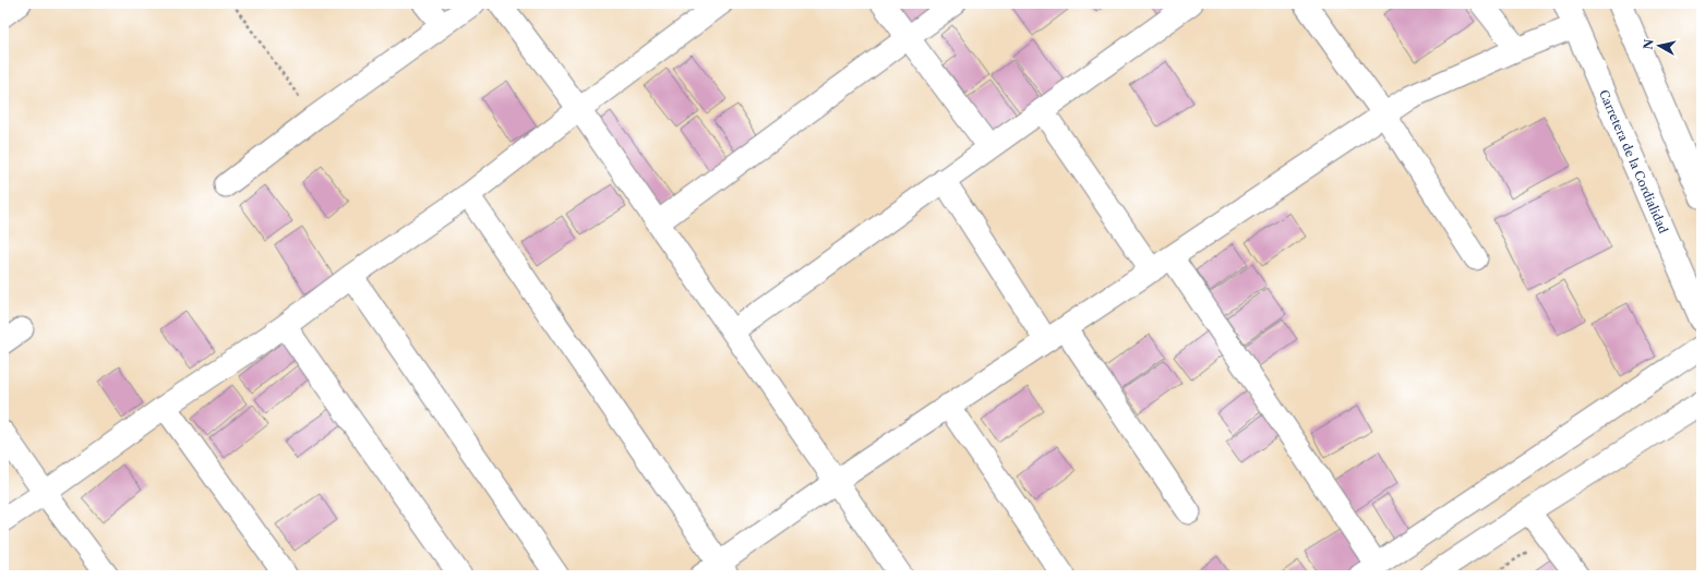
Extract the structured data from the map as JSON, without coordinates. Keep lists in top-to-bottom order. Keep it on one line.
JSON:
{"streets":{"highway":["Carretera de la Cordialidad"]},"north":"left"}
